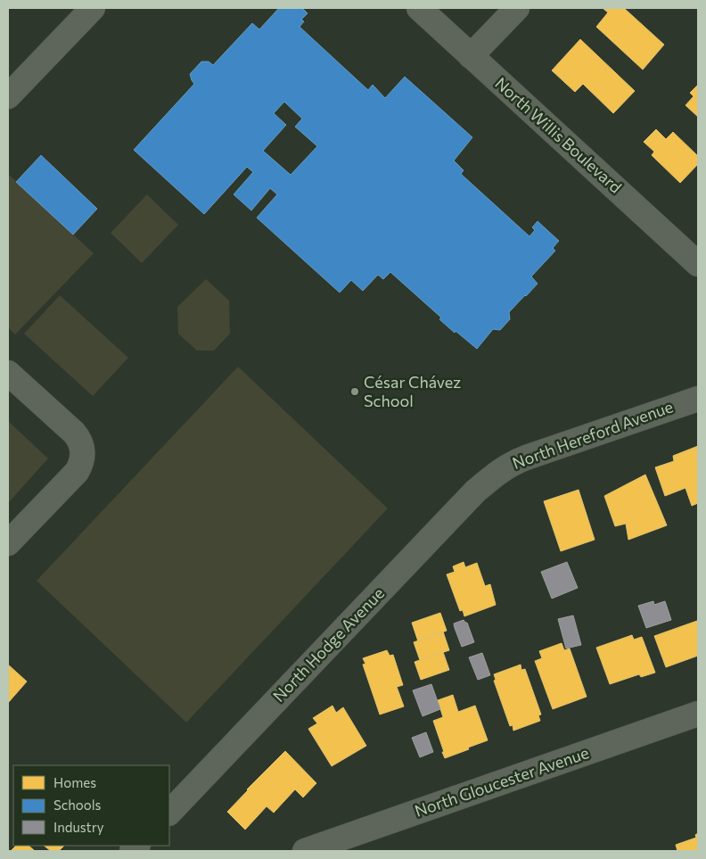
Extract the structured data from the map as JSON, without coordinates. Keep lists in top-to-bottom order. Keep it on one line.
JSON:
{"streets":{"street":["North Willis Boulevard","North Hereford Avenue","North Hodge Avenue","North Gloucester Avenue"]},"crossings":[["North Hereford Avenue","North Hodge Avenue"]],"places":["César Chávez School"],"legend":["Homes","Schools","Industry"]}
